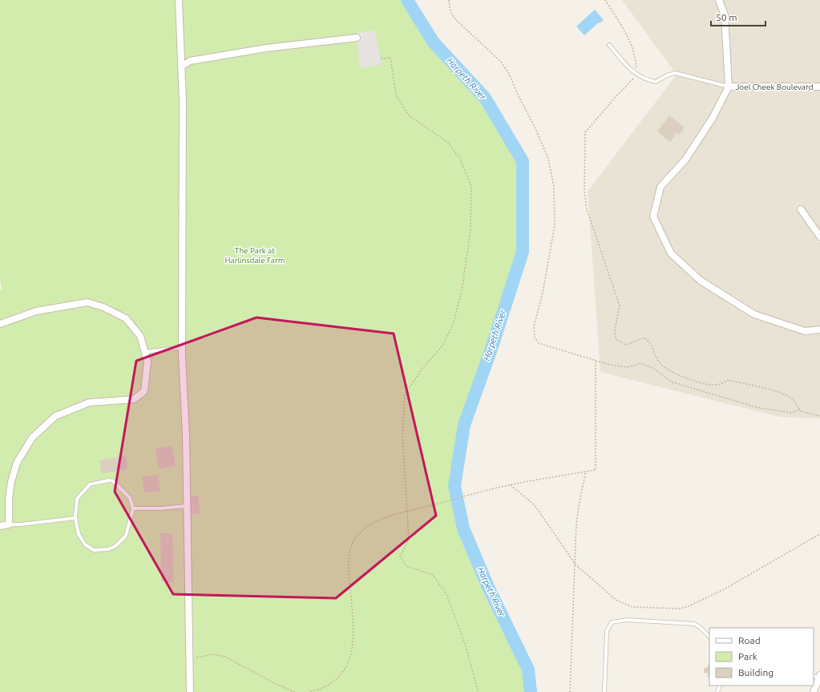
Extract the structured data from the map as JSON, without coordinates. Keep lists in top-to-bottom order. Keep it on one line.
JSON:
{"streets":{"street":["Joel Cheek Boulevard"]},"water":["Harpeth River"],"parks":["The Park at Harlinsdale Farm"],"legend":["Road","Park","Building"],"scale_bar":"50 m"}
